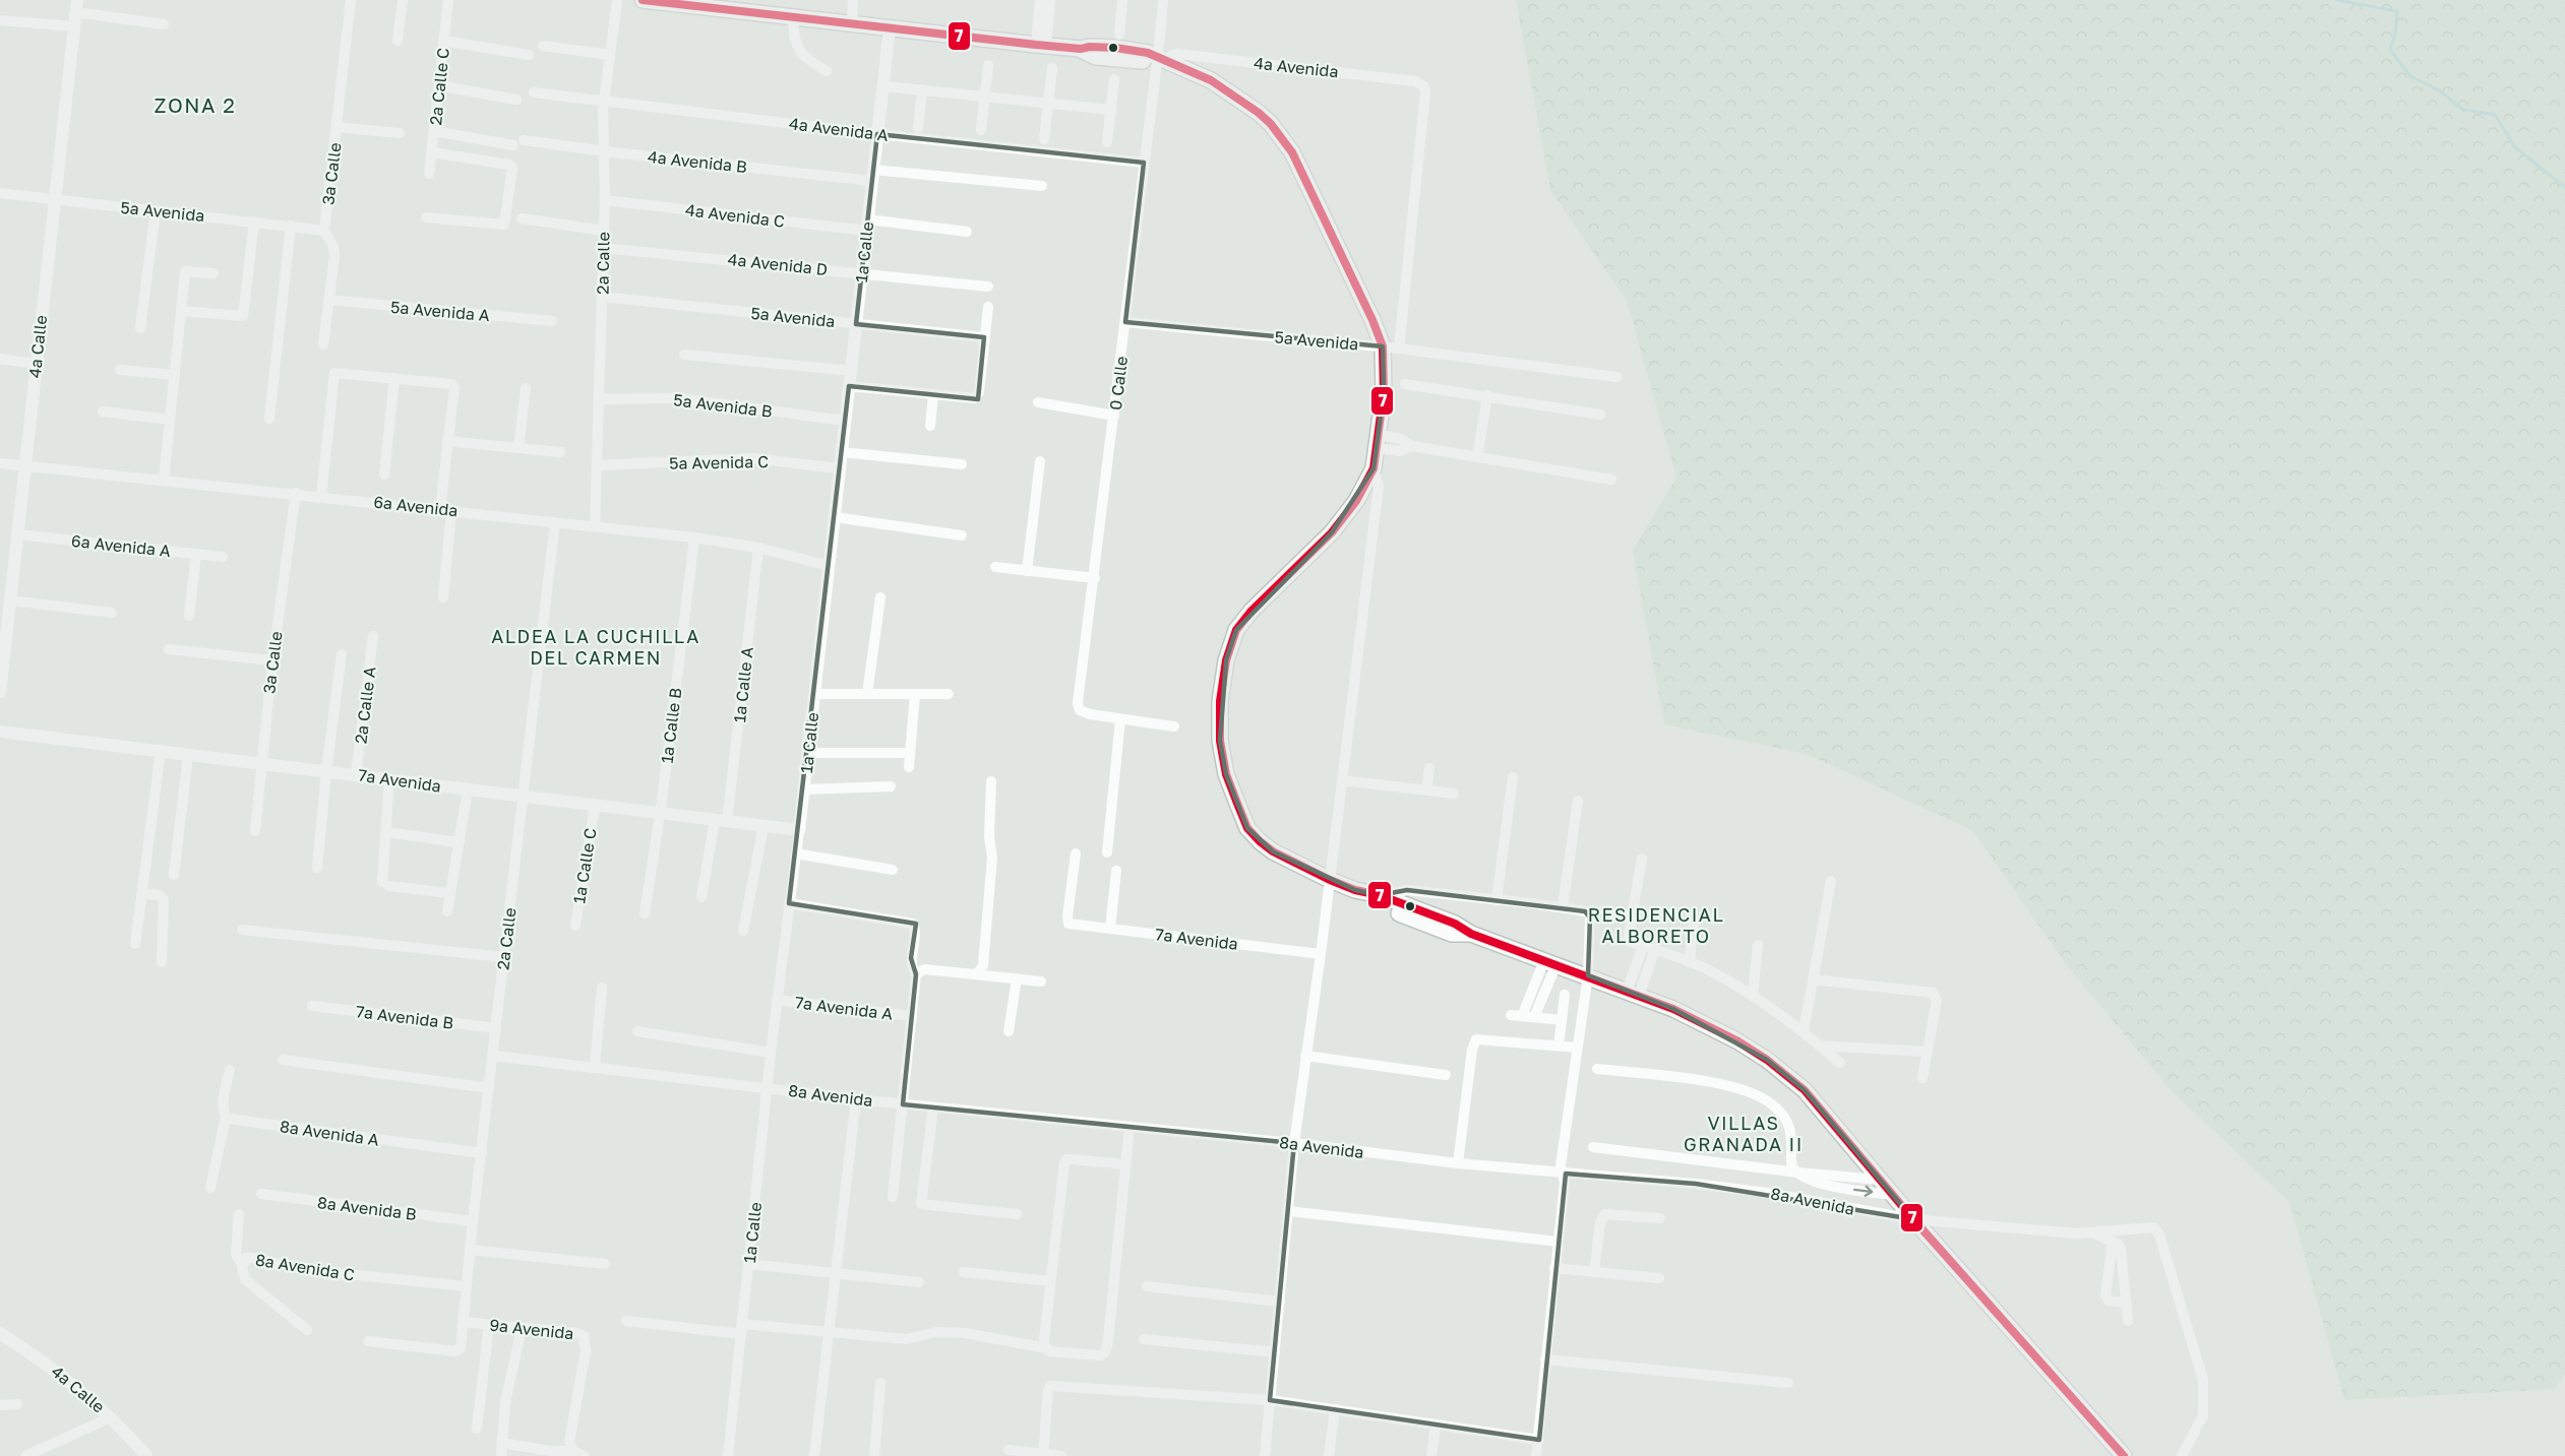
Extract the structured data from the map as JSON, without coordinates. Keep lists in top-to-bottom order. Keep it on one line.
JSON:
{"streets":{"main road":["4a Avenida"],"street":["2a Calle C","4a Avenida A","4a Avenida B","3a Calle","5a Avenida","4a Avenida C","1a Calle","2a Calle","4a Avenida D","5a Avenida A","4a Calle","0 Calle","5a Avenida B","5a Avenida C","6a Avenida","6a Avenida A","1a Calle A","2a Calle A","1a Calle B","7a Avenida","1a Calle C","7a Avenida A","7a Avenida B","8a Avenida","8a Avenida A","8a Avenida B","8a Avenida C","9a Avenida"]},"crossings":[["4a Avenida","5a Avenida"],["4a Avenida","1a Calle"],["4a Avenida","0 Calle"],["2a Calle C","4a Avenida B"],["4a Avenida A","1a Calle"],["4a Avenida A","2a Calle"],["4a Avenida A","0 Calle"],["4a Avenida B","1a Calle"],["4a Avenida B","2a Calle"],["3a Calle","5a Avenida"],["3a Calle","5a Avenida A"],["3a Calle","6a Avenida"],["3a Calle","7a Avenida"],["5a Avenida","1a Calle"],["5a Avenida","2a Calle"],["5a Avenida","4a Calle"],["5a Avenida","0 Calle"],["4a Avenida C","1a Calle"],["4a Avenida C","2a Calle"],["1a Calle","4a Avenida D"],["1a Calle","5a Avenida B"],["1a Calle","5a Avenida C"],["1a Calle","6a Avenida"],["1a Calle","7a Avenida"],["1a Calle","7a Avenida A"],["1a Calle","8a Avenida"],["2a Calle","4a Avenida D"],["2a Calle","5a Avenida B"],["2a Calle","5a Avenida C"],["2a Calle","6a Avenida"],["2a Calle","7a Avenida"],["2a Calle","7a Avenida B"],["2a Calle","8a Avenida"],["2a Calle","8a Avenida A"],["2a Calle","8a Avenida B"],["2a Calle","8a Avenida C"],["2a Calle","9a Avenida"],["4a Calle","6a Avenida"],["4a Calle","6a Avenida A"],["6a Avenida","1a Calle A"],["6a Avenida","1a Calle B"],["1a Calle A","7a Avenida"],["2a Calle A","7a Avenida"],["1a Calle B","7a Avenida"],["7a Avenida","1a Calle C"]],"districts":["ZONA 2","ALDEA LA CUCHILLA DEL CARMEN","RESIDENCIAL ALBORETO","VILLAS GRANADA II"],"lines":["transit line 7"]}
